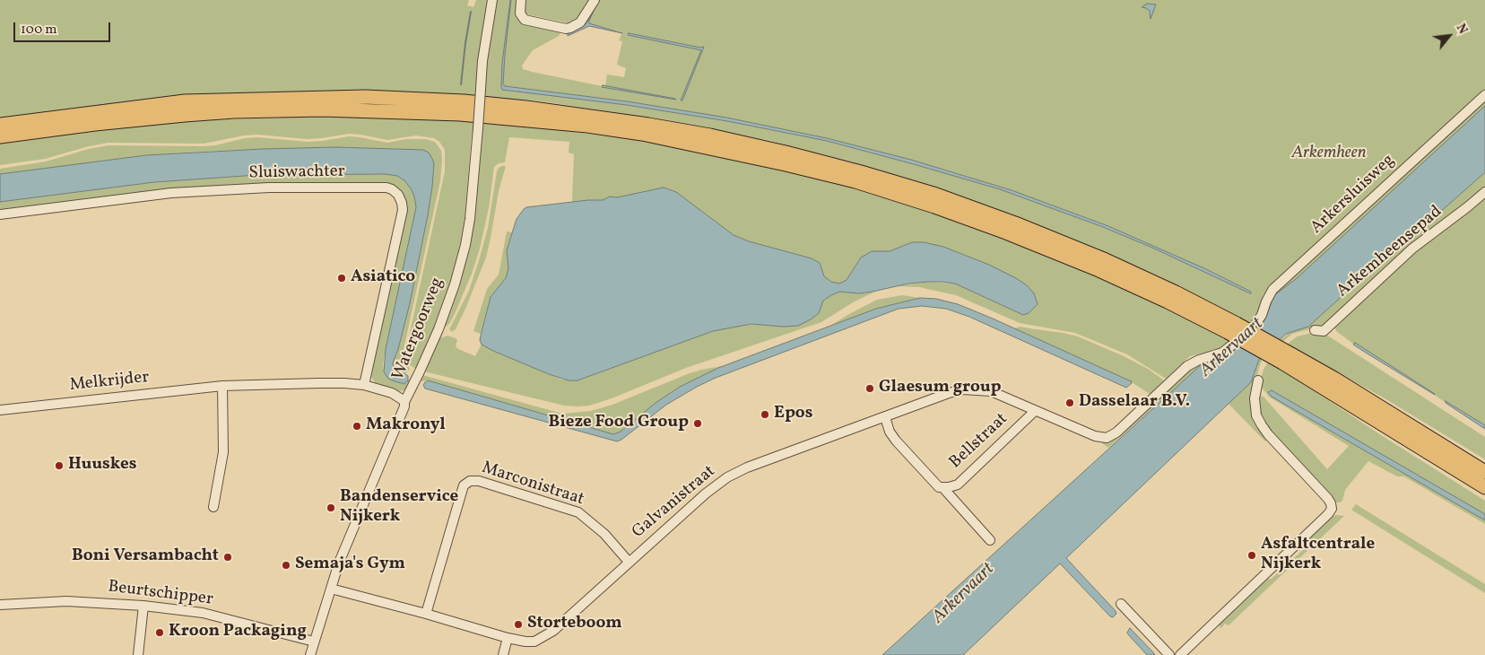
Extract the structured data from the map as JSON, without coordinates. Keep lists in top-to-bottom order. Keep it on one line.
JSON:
{"streets":{"street":["Sluiswachter","Arkersluisweg","Arkemheensepad","Watergoorweg","Melkrijder","Bellstraat","Marconistraat","Galvanistraat","Beurtschipper"]},"crossings":[["Sluiswachter","Melkrijder"],["Watergoorweg","Melkrijder"],["Watergoorweg","Galvanistraat"],["Watergoorweg","Beurtschipper"],["Bellstraat","Galvanistraat"],["Marconistraat","Galvanistraat"]],"water":["Arkervaart"],"parks":["Arkemheen"],"places":["Asiatico","Glaesum group","Dasselaar B.V.","Epos","Bieze Food Group","Makronyl","Huuskes","Bandenservice Nijkerk","Asfaltcentrale Nijkerk","Boni Versambacht","Semaja's Gym","Storteboom","Kroon Packaging"],"scale_bar":"100 m","north":"top right"}
